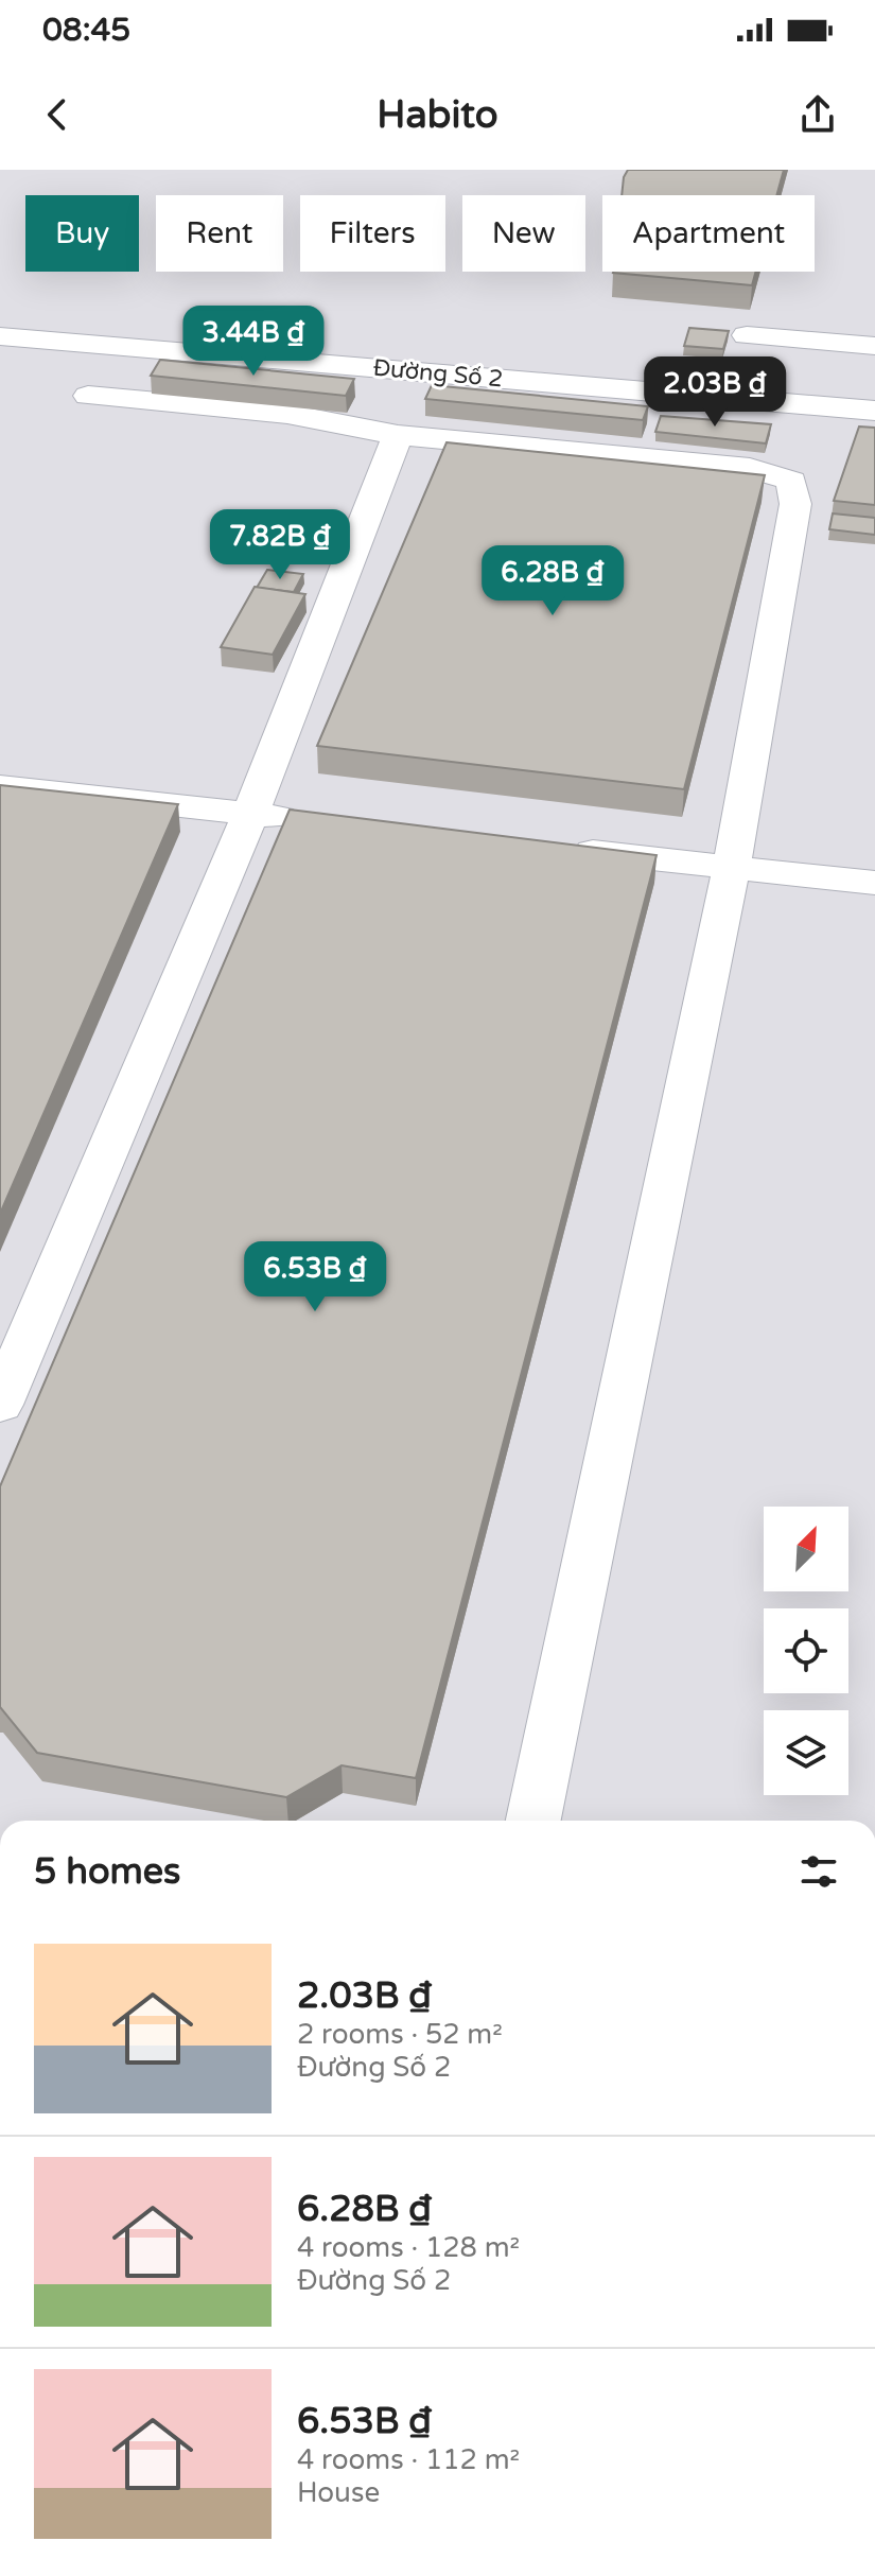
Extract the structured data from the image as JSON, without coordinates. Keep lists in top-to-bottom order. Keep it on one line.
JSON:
{"streets":{"street":["Đường Số 2"]},"north":"top right","page":{"status":"08:45","header":"Habito","chip":["Buy","Rent","Filters","New","Apartment"],"price":["3.44B ₫","2.03B ₫","7.82B ₫","6.28B ₫","6.53B ₫"],"heading":"5 homes","list":[{"name":"2.03B ₫","note":"2 rooms · 52 m² · Đường Số 2"},{"name":"6.28B ₫","note":"4 rooms · 128 m² · Đường Số 2"},{"name":"6.53B ₫","note":"4 rooms · 112 m² · House"}]}}
